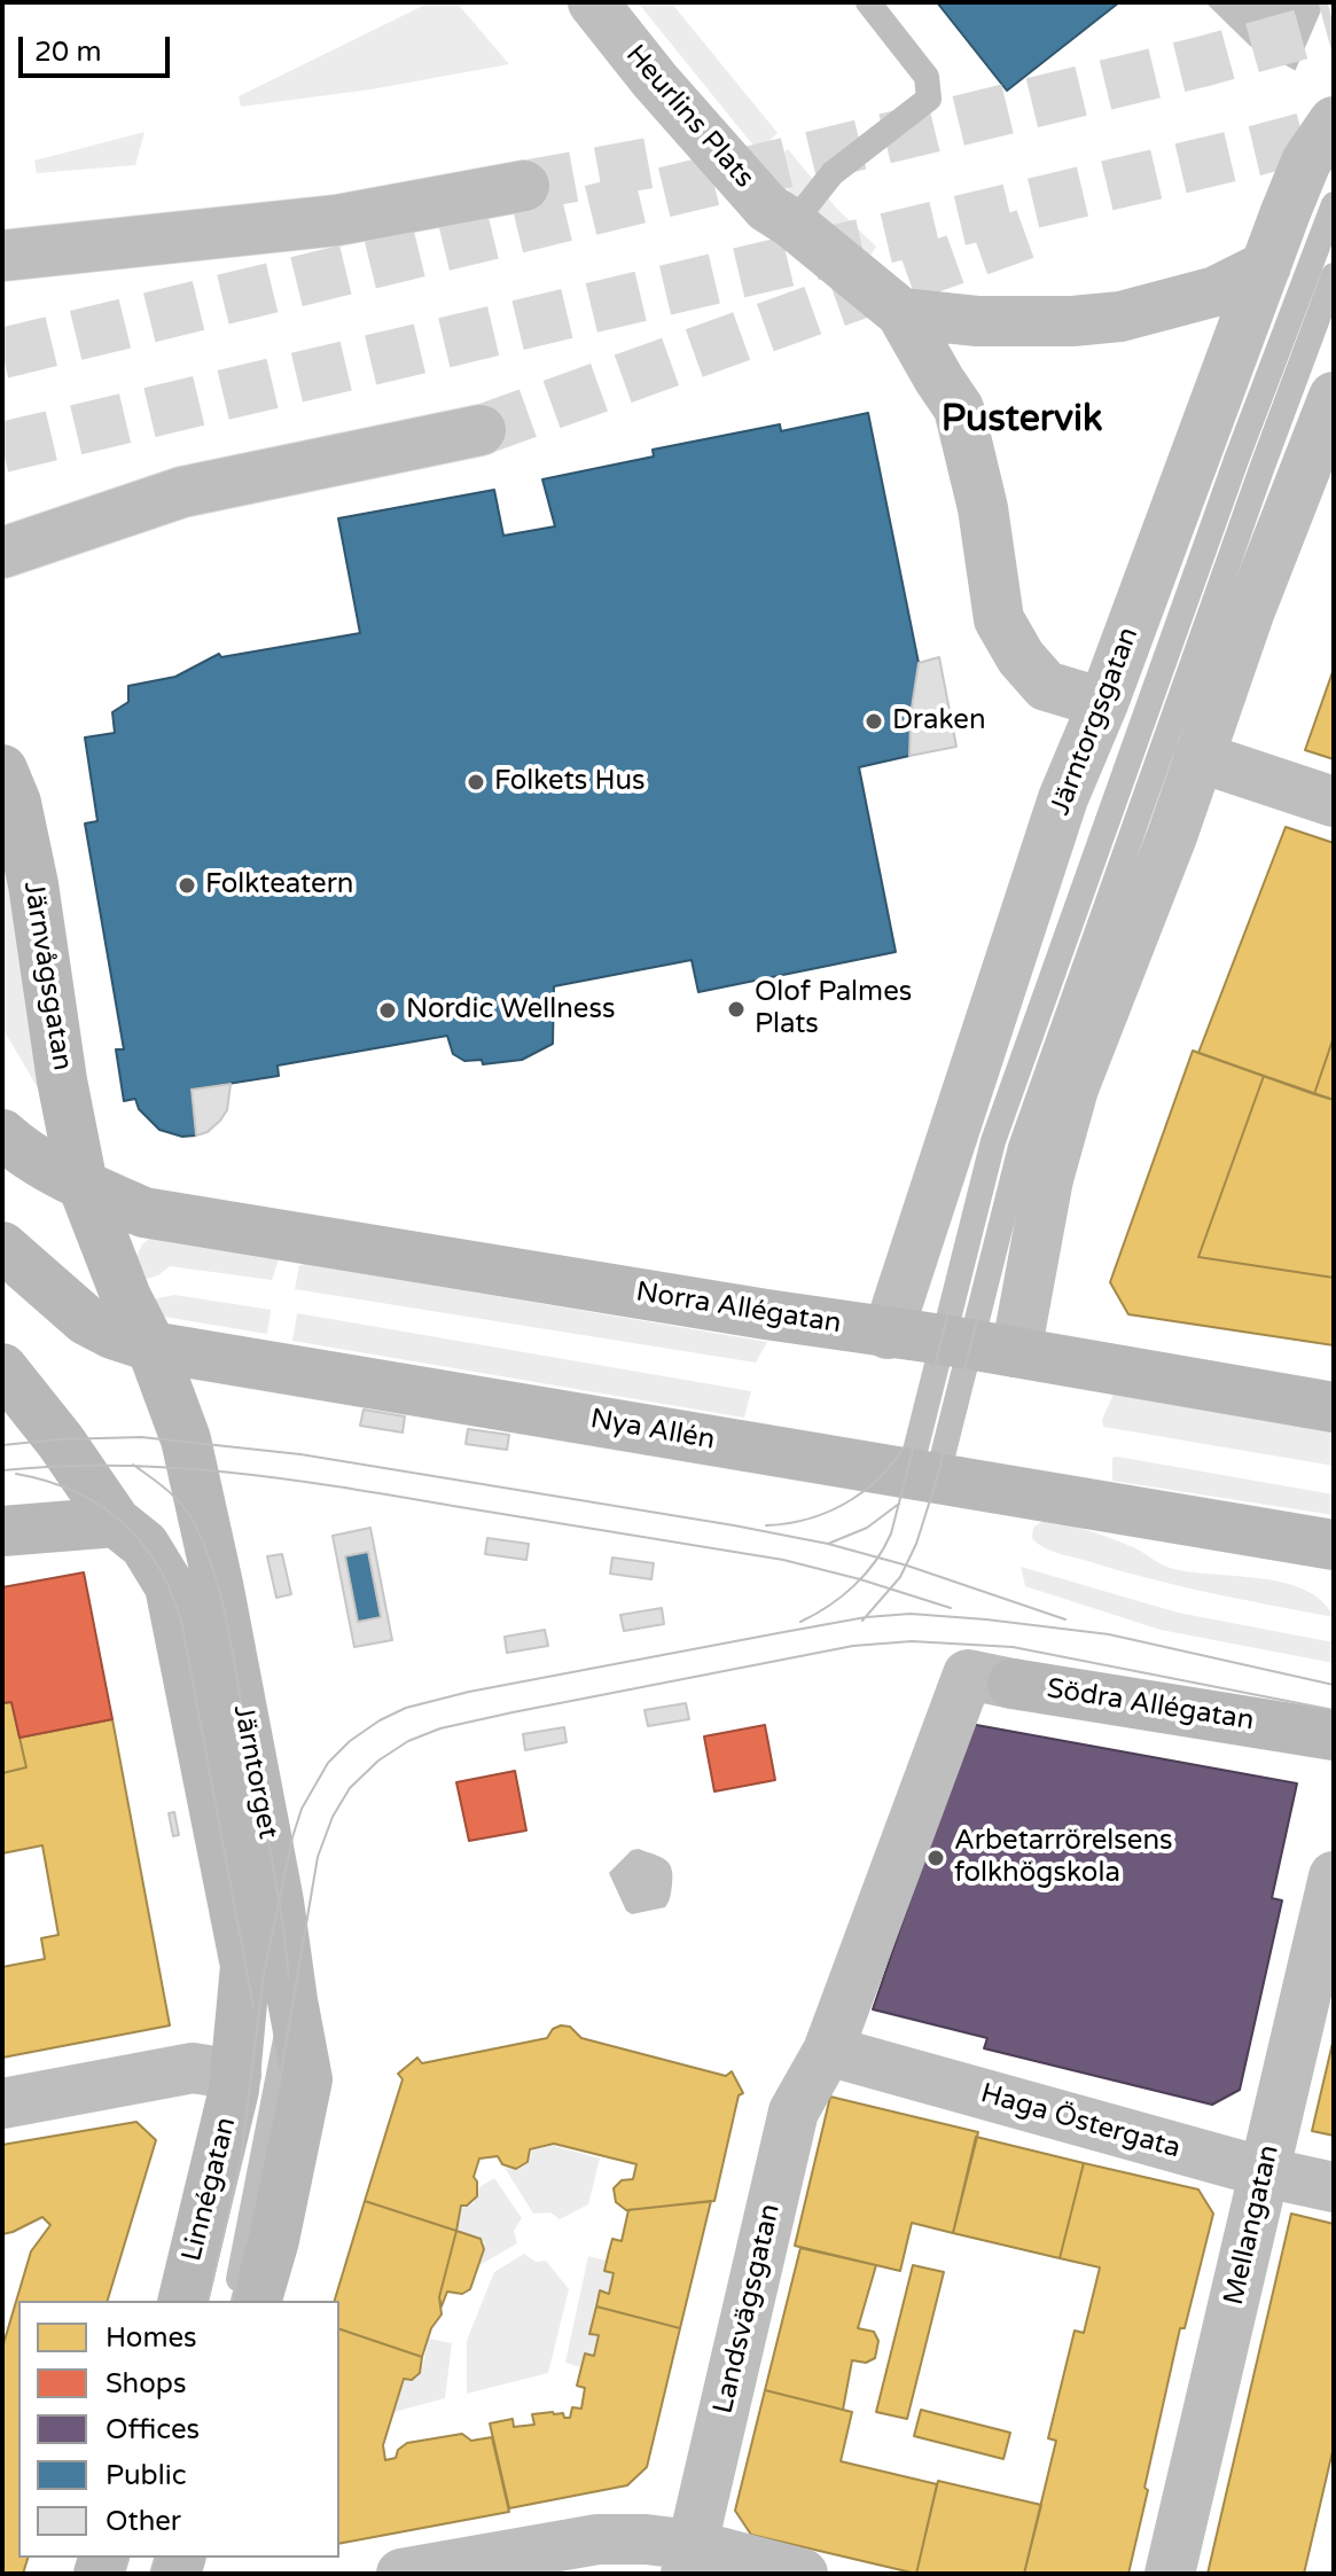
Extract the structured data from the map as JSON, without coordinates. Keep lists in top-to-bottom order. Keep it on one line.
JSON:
{"streets":{"main road":["Heurlins Plats","Järntorgsgatan","Haga Östergata","Mellangatan","Landsvägsgatan"],"street":["Järnvågsgatan","Norra Allégatan","Nya Allén","Södra Allégatan","Järntorget","Linnégatan"]},"crossings":[["Järntorgsgatan","Norra Allégatan"],["Järnvågsgatan","Norra Allégatan"],["Järnvågsgatan","Nya Allén"],["Järnvågsgatan","Järntorget"],["Järntorget","Linnégatan"],["Haga Östergata","Mellangatan"],["Haga Östergata","Landsvägsgatan"]],"districts":["Pustervik"],"places":["Draken","Folkets Hus","Folkteatern","Olof Palmes Plats","Nordic Wellness","Arbetarrörelsens folkhögskola"],"legend":["Homes","Shops","Offices","Public","Other"],"scale_bar":"20 m"}
